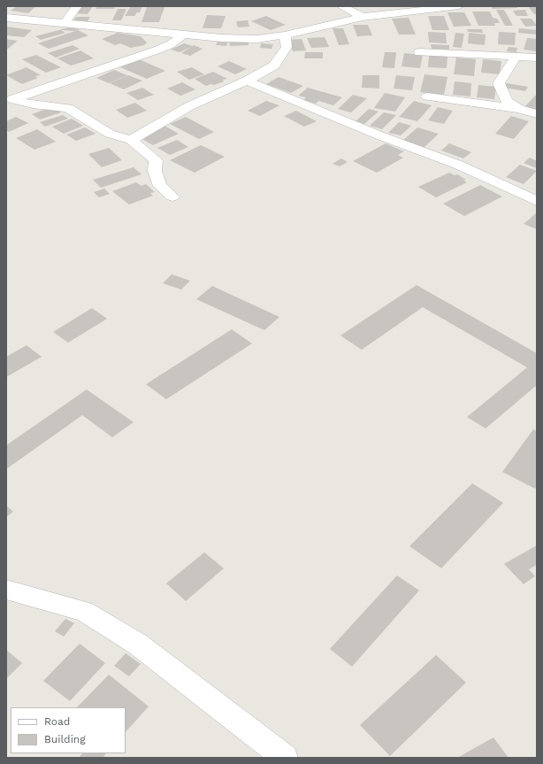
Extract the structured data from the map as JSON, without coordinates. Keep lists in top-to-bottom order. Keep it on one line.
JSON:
{"legend":["Road","Building"]}
